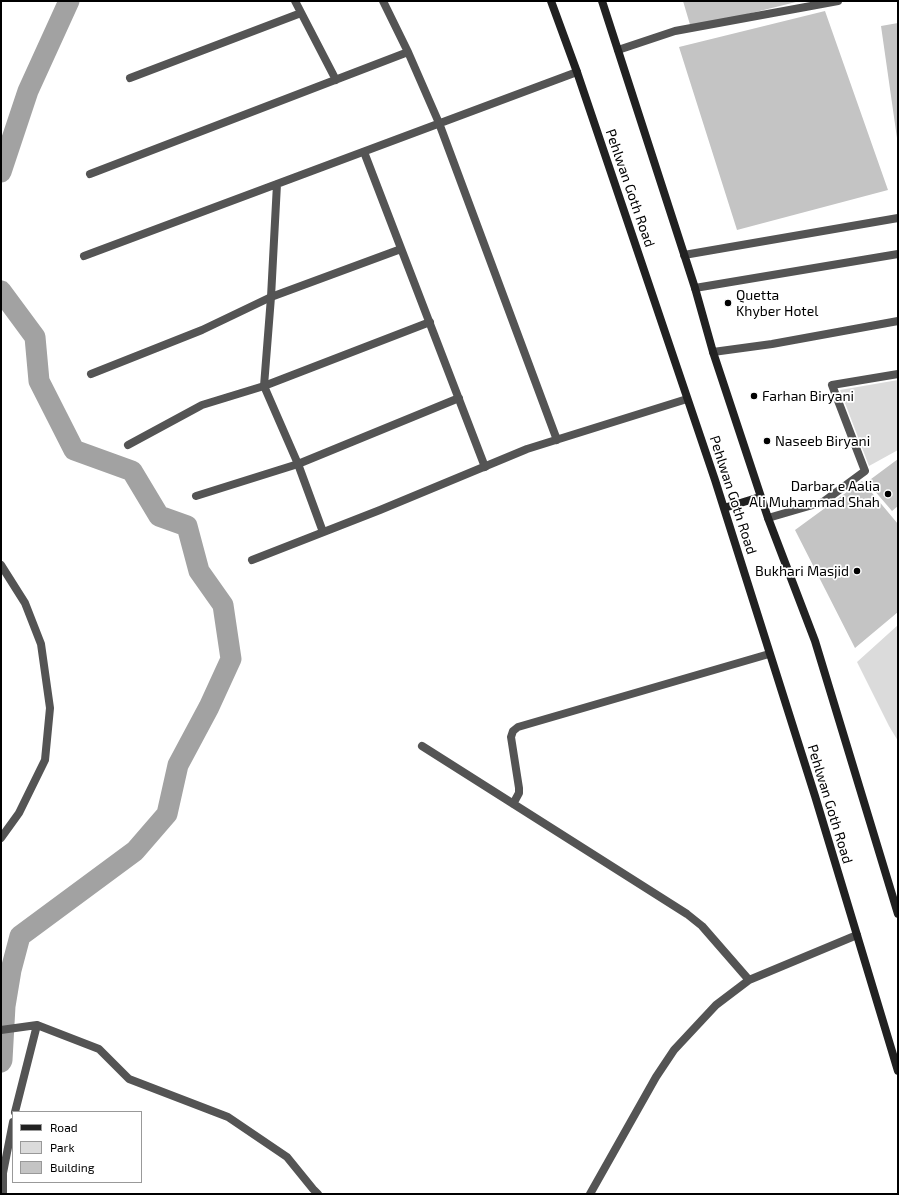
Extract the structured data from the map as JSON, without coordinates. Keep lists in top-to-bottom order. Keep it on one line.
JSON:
{"streets":{"main road":["Pehlwan Goth Road"]},"places":["Quetta Khyber Hotel","Farhan Biryani","Naseeb Biryani","Darbar e Aalia Ali Muhammad Shah","Bukhari Masjid"],"legend":["Road","Park","Building"]}
